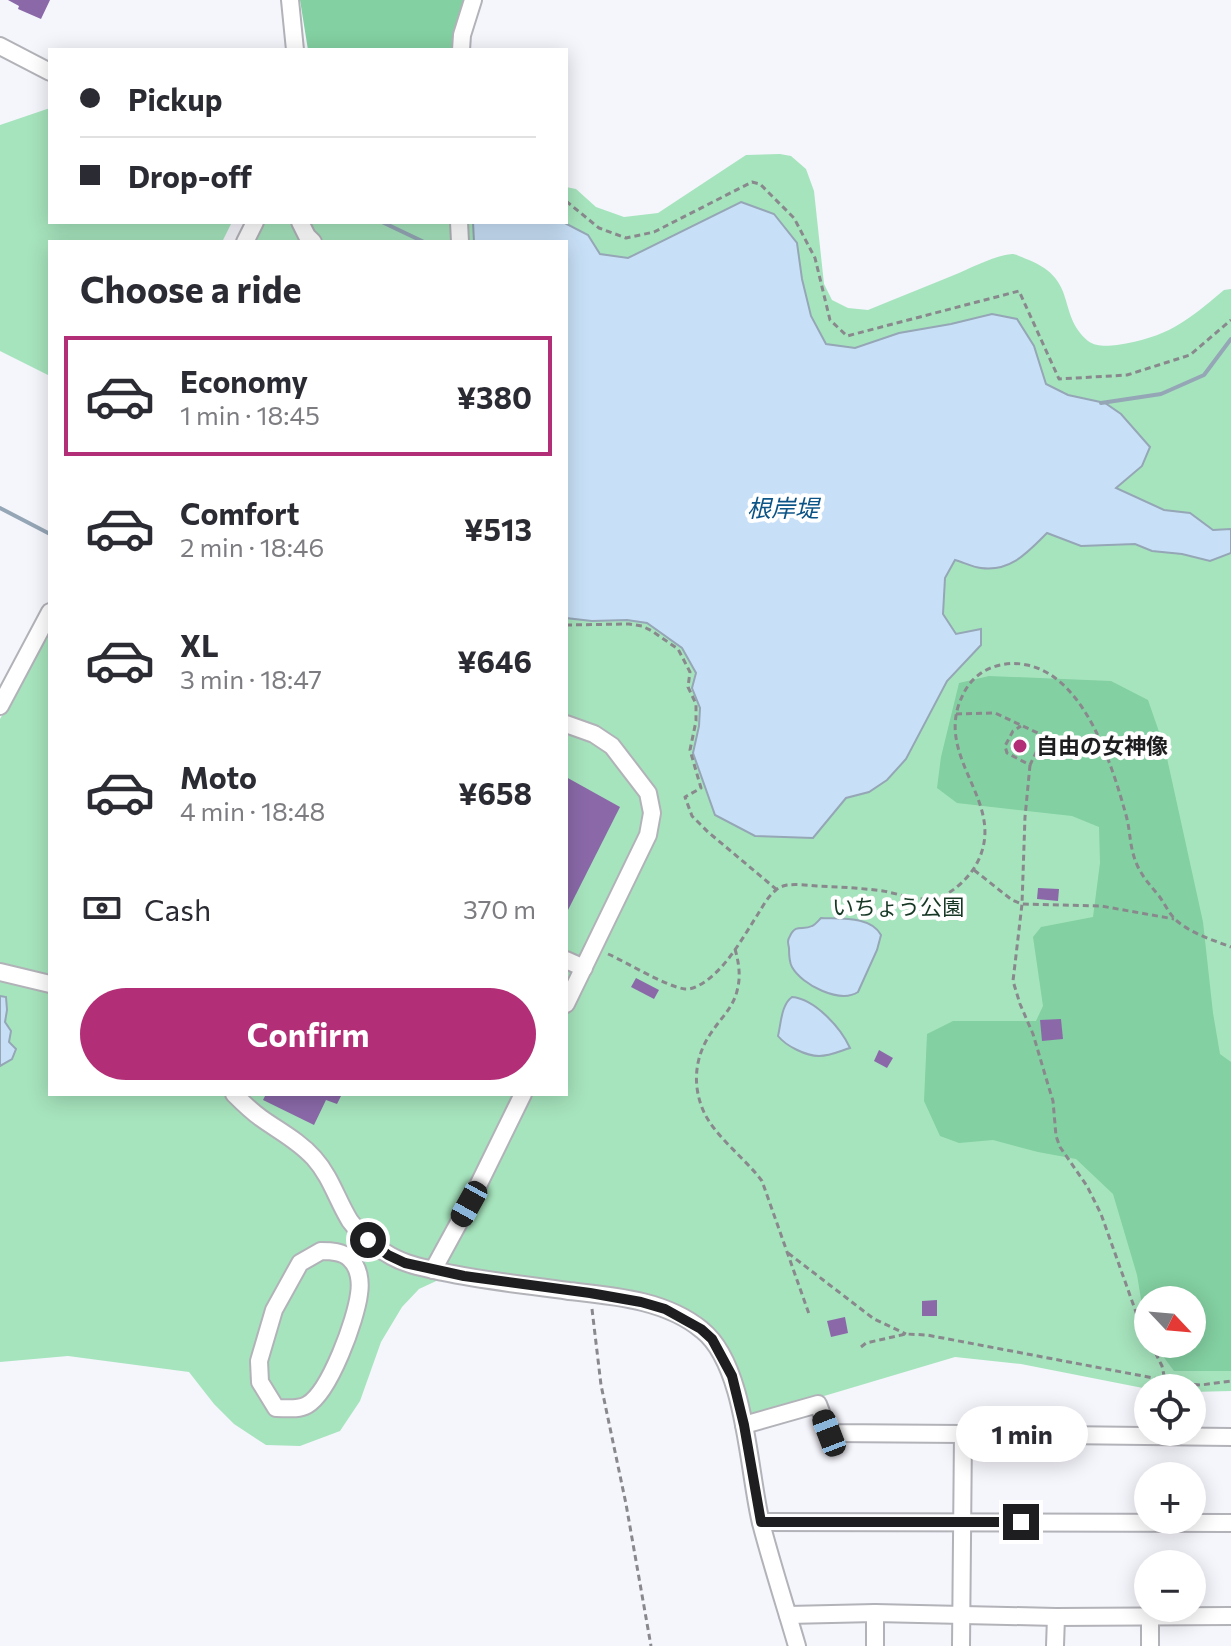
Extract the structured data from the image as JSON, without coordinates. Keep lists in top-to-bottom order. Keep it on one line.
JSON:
{"water":["根岸堤"],"parks":["いちょう公園"],"places":["自由の女神像"],"north":"bottom right","page":{"banner":["Pickup","Drop-off"],"heading":"Choose a ride","list":[{"name":"Economy","note":"1 min · 18:45","value":"¥380"},{"name":"Comfort","note":"2 min · 18:46","value":"¥513"},{"name":"XL","note":"3 min · 18:47","value":"¥646"},{"name":"Moto","note":"4 min · 18:48","value":"¥658"}],"pay":["Cash","370 m"],"buttons":"Confirm","map_buttons":["+","−"],"bubble":"1 min"}}
